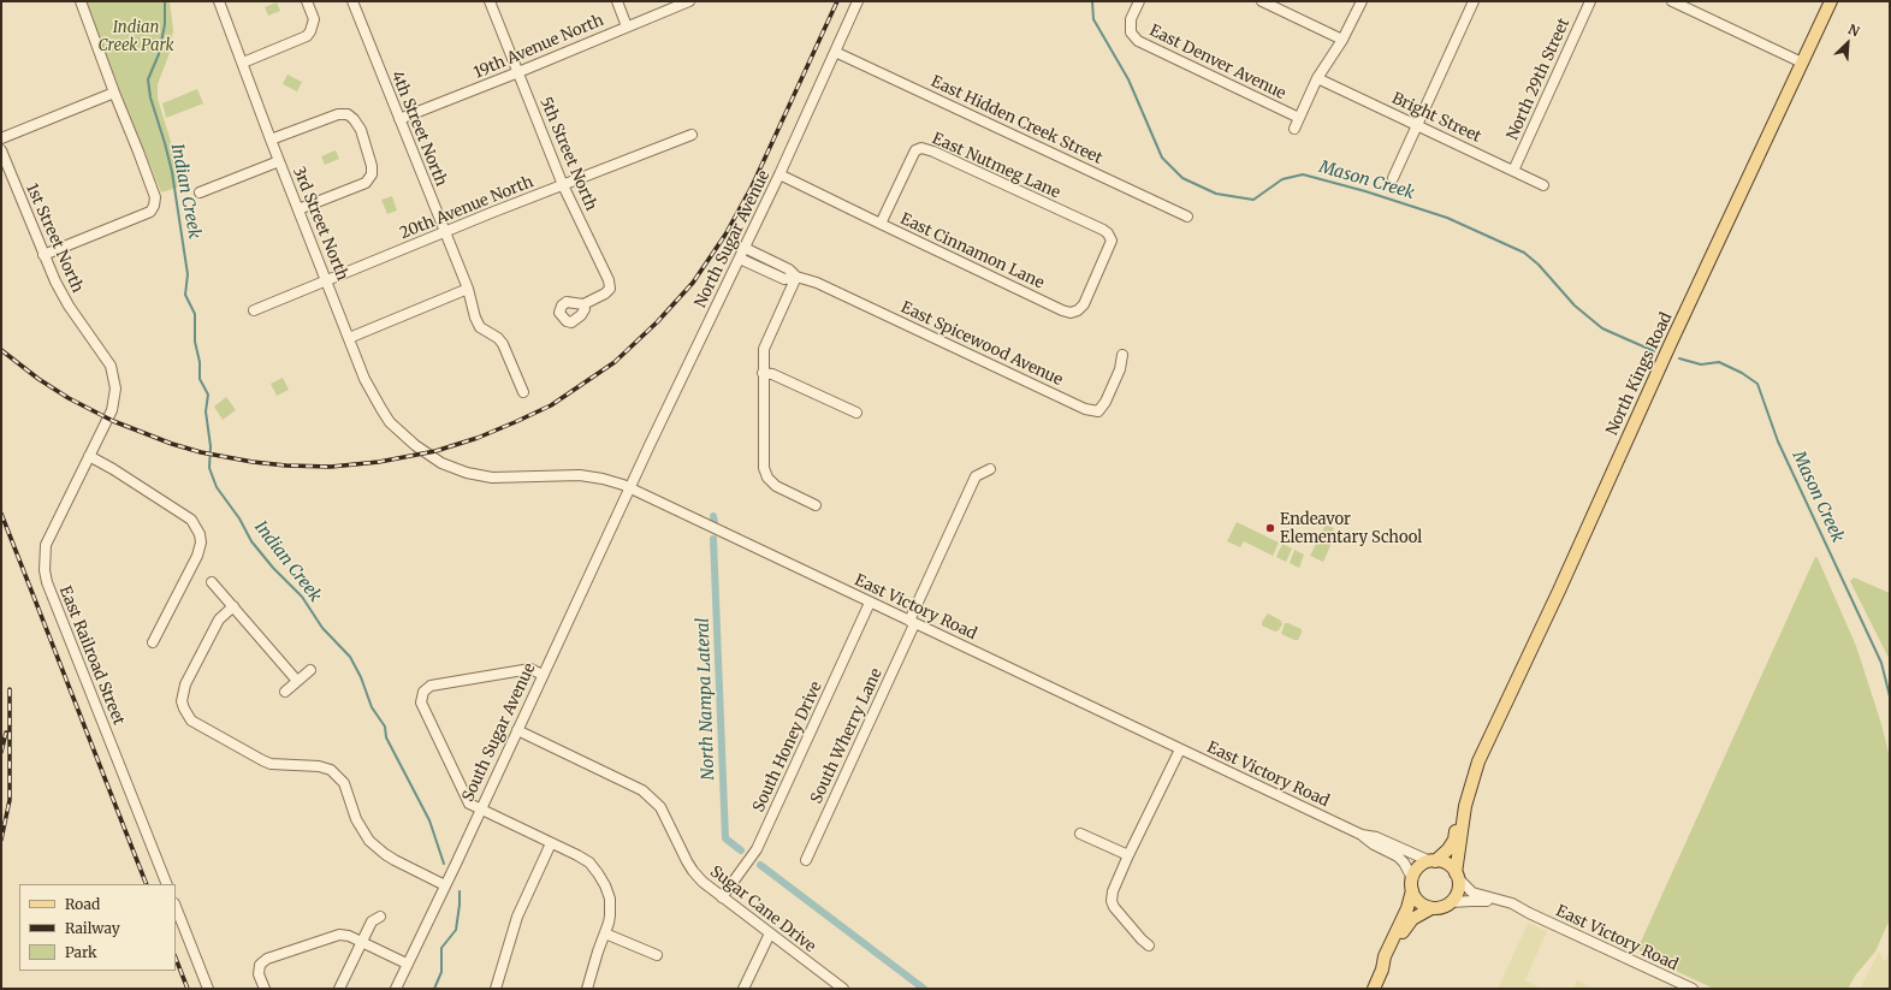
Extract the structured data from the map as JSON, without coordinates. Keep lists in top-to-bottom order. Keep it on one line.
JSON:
{"streets":{"main road":["North Kings Road"],"street":["19th Avenue North","East Denver Avenue","North 29th Street","Bright Street","East Hidden Creek Street","4th Street North","5th Street North","East Nutmeg Lane","20th Avenue North","3rd Street North","1st Street North","North Sugar Avenue","East Cinnamon Lane","East Spicewood Avenue","East Victory Road","East Railroad Street","South Sugar Avenue","South Wherry Lane","South Honey Drive","Sugar Cane Drive"]},"crossings":[["19th Avenue North","4th Street North"],["19th Avenue North","5th Street North"],["North 29th Street","Bright Street"],["East Hidden Creek Street","North Sugar Avenue"],["4th Street North","20th Avenue North"],["5th Street North","20th Avenue North"],["East Nutmeg Lane","East Cinnamon Lane"],["20th Avenue North","3rd Street North"],["3rd Street North","East Victory Road"],["1st Street North","East Railroad Street"],["North Sugar Avenue","East Cinnamon Lane"],["North Sugar Avenue","East Spicewood Avenue"],["North Sugar Avenue","East Victory Road"],["North Sugar Avenue","South Sugar Avenue"],["North Kings Road","East Victory Road"],["East Victory Road","South Sugar Avenue"],["East Victory Road","South Wherry Lane"],["East Victory Road","South Honey Drive"],["South Sugar Avenue","Sugar Cane Drive"],["South Honey Drive","Sugar Cane Drive"]],"water":["Mason Creek","Indian Creek","North Nampa Lateral"],"parks":["Indian Creek Park"],"places":["Endeavor Elementary School"],"legend":["Road","Railway","Park"],"north":"top right"}
